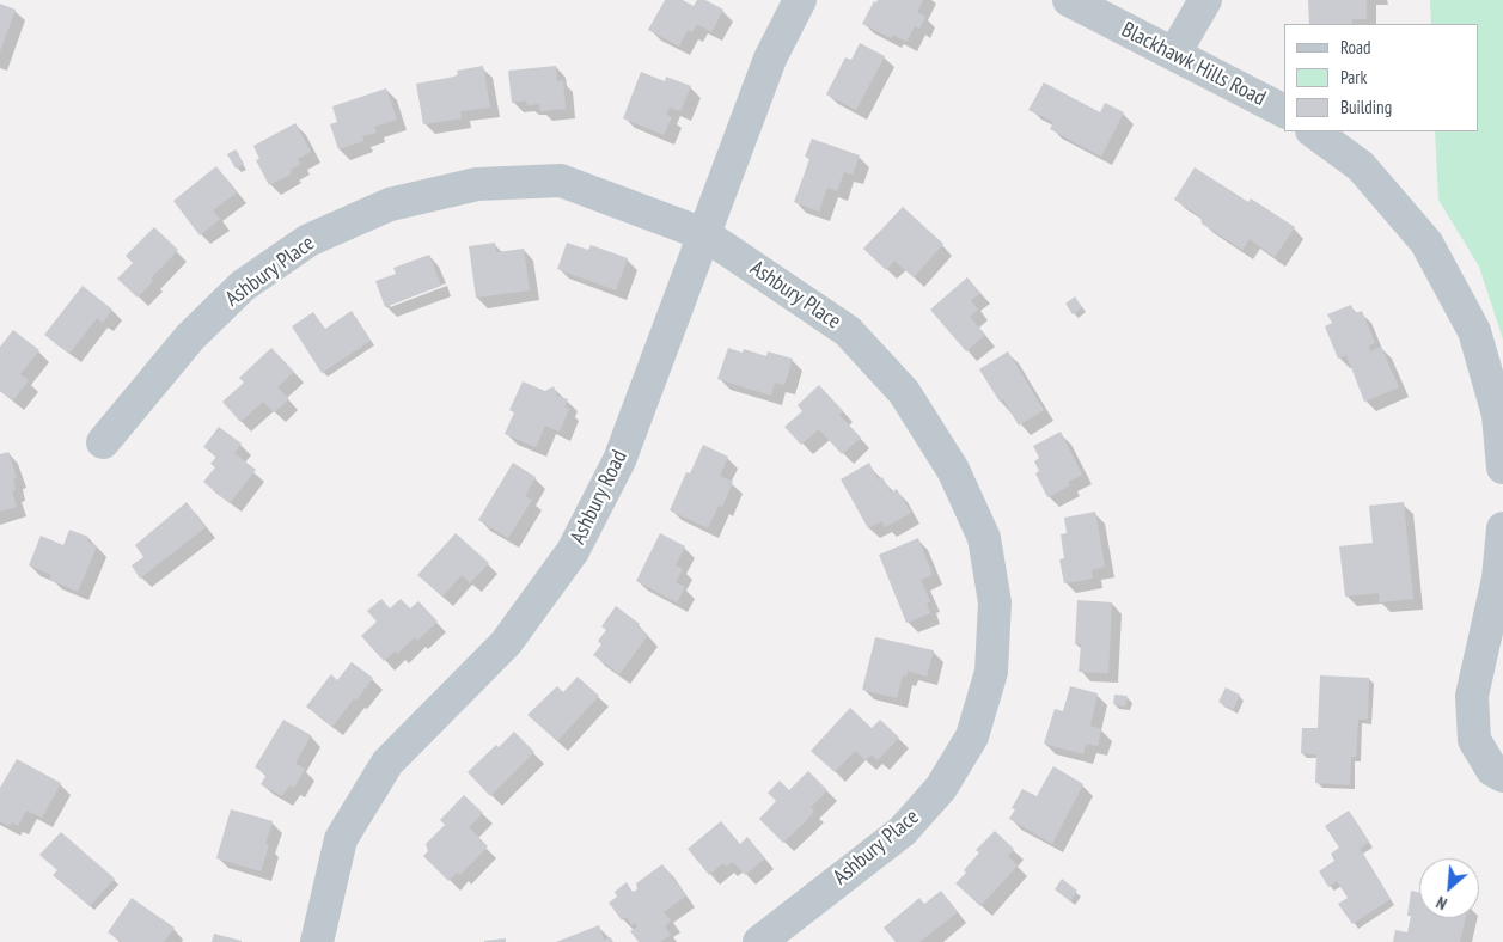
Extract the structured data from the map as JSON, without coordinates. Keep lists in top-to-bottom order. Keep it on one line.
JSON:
{"streets":{"street":["Blackhawk Hills Road","Ashbury Place","Ashbury Road"]},"crossings":[["Ashbury Place","Ashbury Road"]],"legend":["Road","Park","Building"],"north":"bottom left"}
